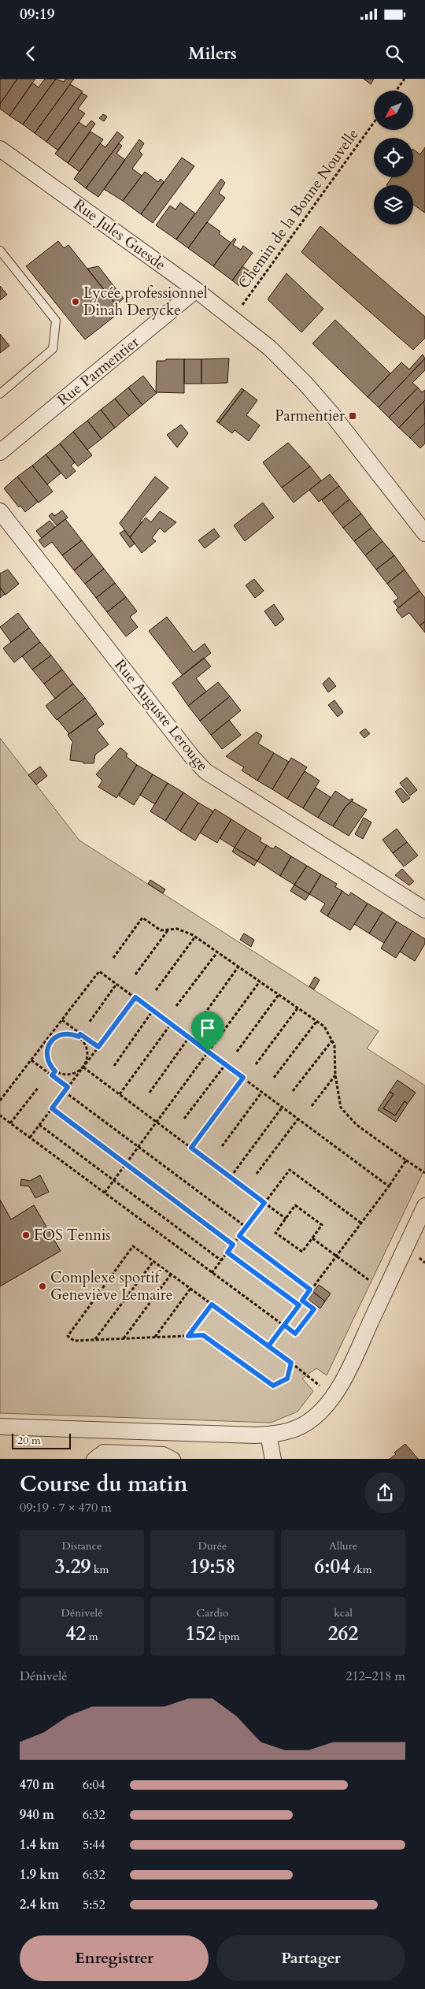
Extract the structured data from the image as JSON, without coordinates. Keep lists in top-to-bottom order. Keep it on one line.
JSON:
{"streets":{"street":["Rue Jules Guesde","Rue Parmentier","Rue Auguste Lerouge"],"path":["Chemin de la Bonne Nouvelle"]},"crossings":[["Chemin de la Bonne Nouvelle","Rue Jules Guesde"],["Rue Jules Guesde","Rue Parmentier"]],"places":{"other":["Lycée professionnel Dinah Derycke","FOS Tennis","Complexe sportif Geneviève Lemaire"],"transit":["Parmentier"]},"scale_bar":"20 m","north":"bottom left","page":{"status":"09:19","header":"Milers","scale":"20 m","heading":["Course du matin","09:19 · 7 × 470 m"],"stats":[["Distance","3.29 km"],["Durée","19:58"],["Allure","6:04 /km"],["Dénivelé","42 m"],["Cardio","152 bpm"],["kcal","262"]],"chart":["Dénivelé","212–218 m"],"list":[{"name":"470 m","note":"6:04"},{"name":"940 m","note":"6:32"},{"name":"1.4 km","note":"5:44"},{"name":"1.9 km","note":"6:32"},{"name":"2.4 km","note":"5:52"}],"buttons":["Enregistrer","Partager"]}}
